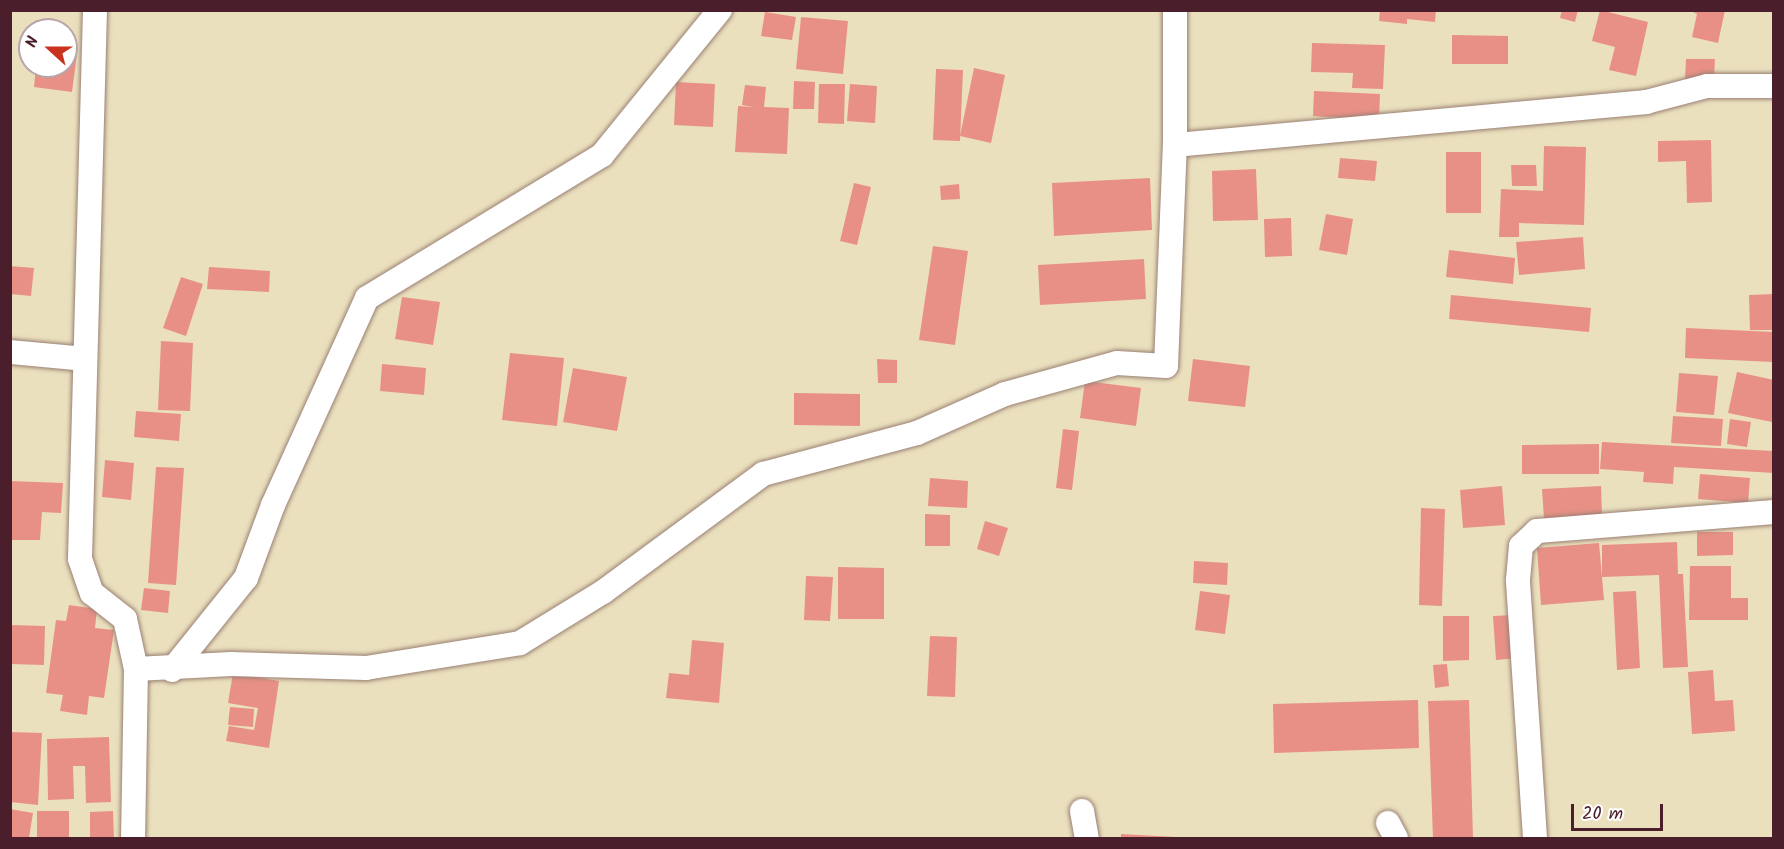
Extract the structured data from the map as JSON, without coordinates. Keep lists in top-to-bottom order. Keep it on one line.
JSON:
{"scale_bar":"20 m","north":"left"}
